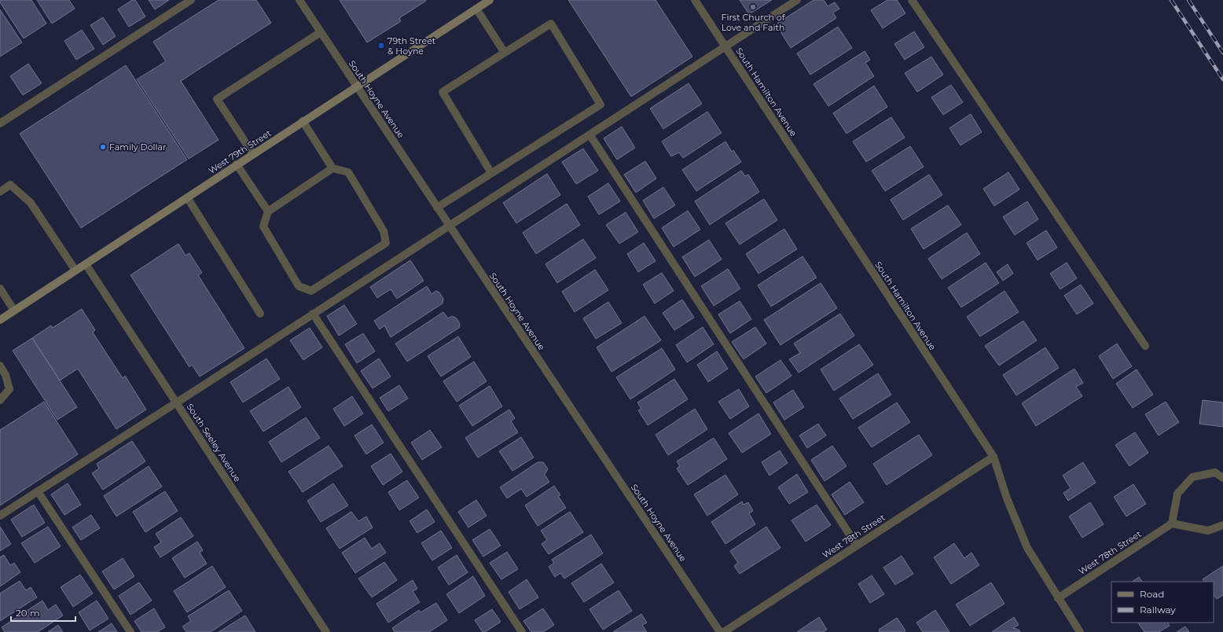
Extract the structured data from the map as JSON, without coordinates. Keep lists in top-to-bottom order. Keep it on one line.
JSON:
{"streets":{"main road":["West 79th Street"],"street":["South Hamilton Avenue","South Hoyne Avenue","South Seeley Avenue","West 78th Street"]},"crossings":[["South Hamilton Avenue","West 78th Street"],["South Hoyne Avenue","West 79th Street"],["West 79th Street","South Seeley Avenue"]],"places":{"other":["First Church of Love and Faith","Family Dollar"],"transit":["79th Street & Hoyne"]},"legend":["Road","Railway"],"scale_bar":"20 m"}
